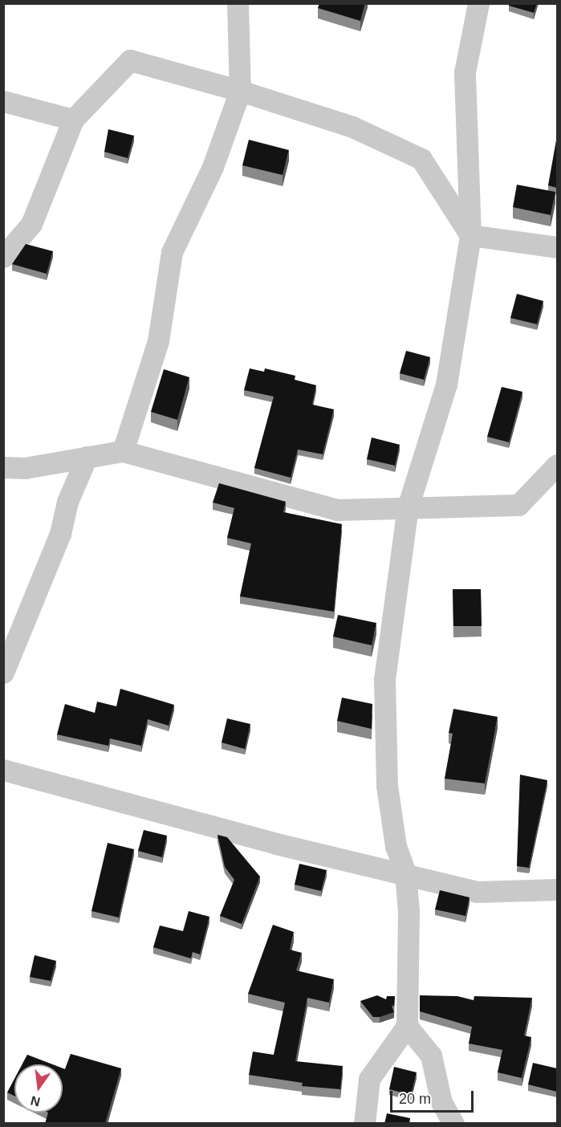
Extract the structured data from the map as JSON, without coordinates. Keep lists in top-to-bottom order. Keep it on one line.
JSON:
{"scale_bar":"20 m","north":"bottom"}
